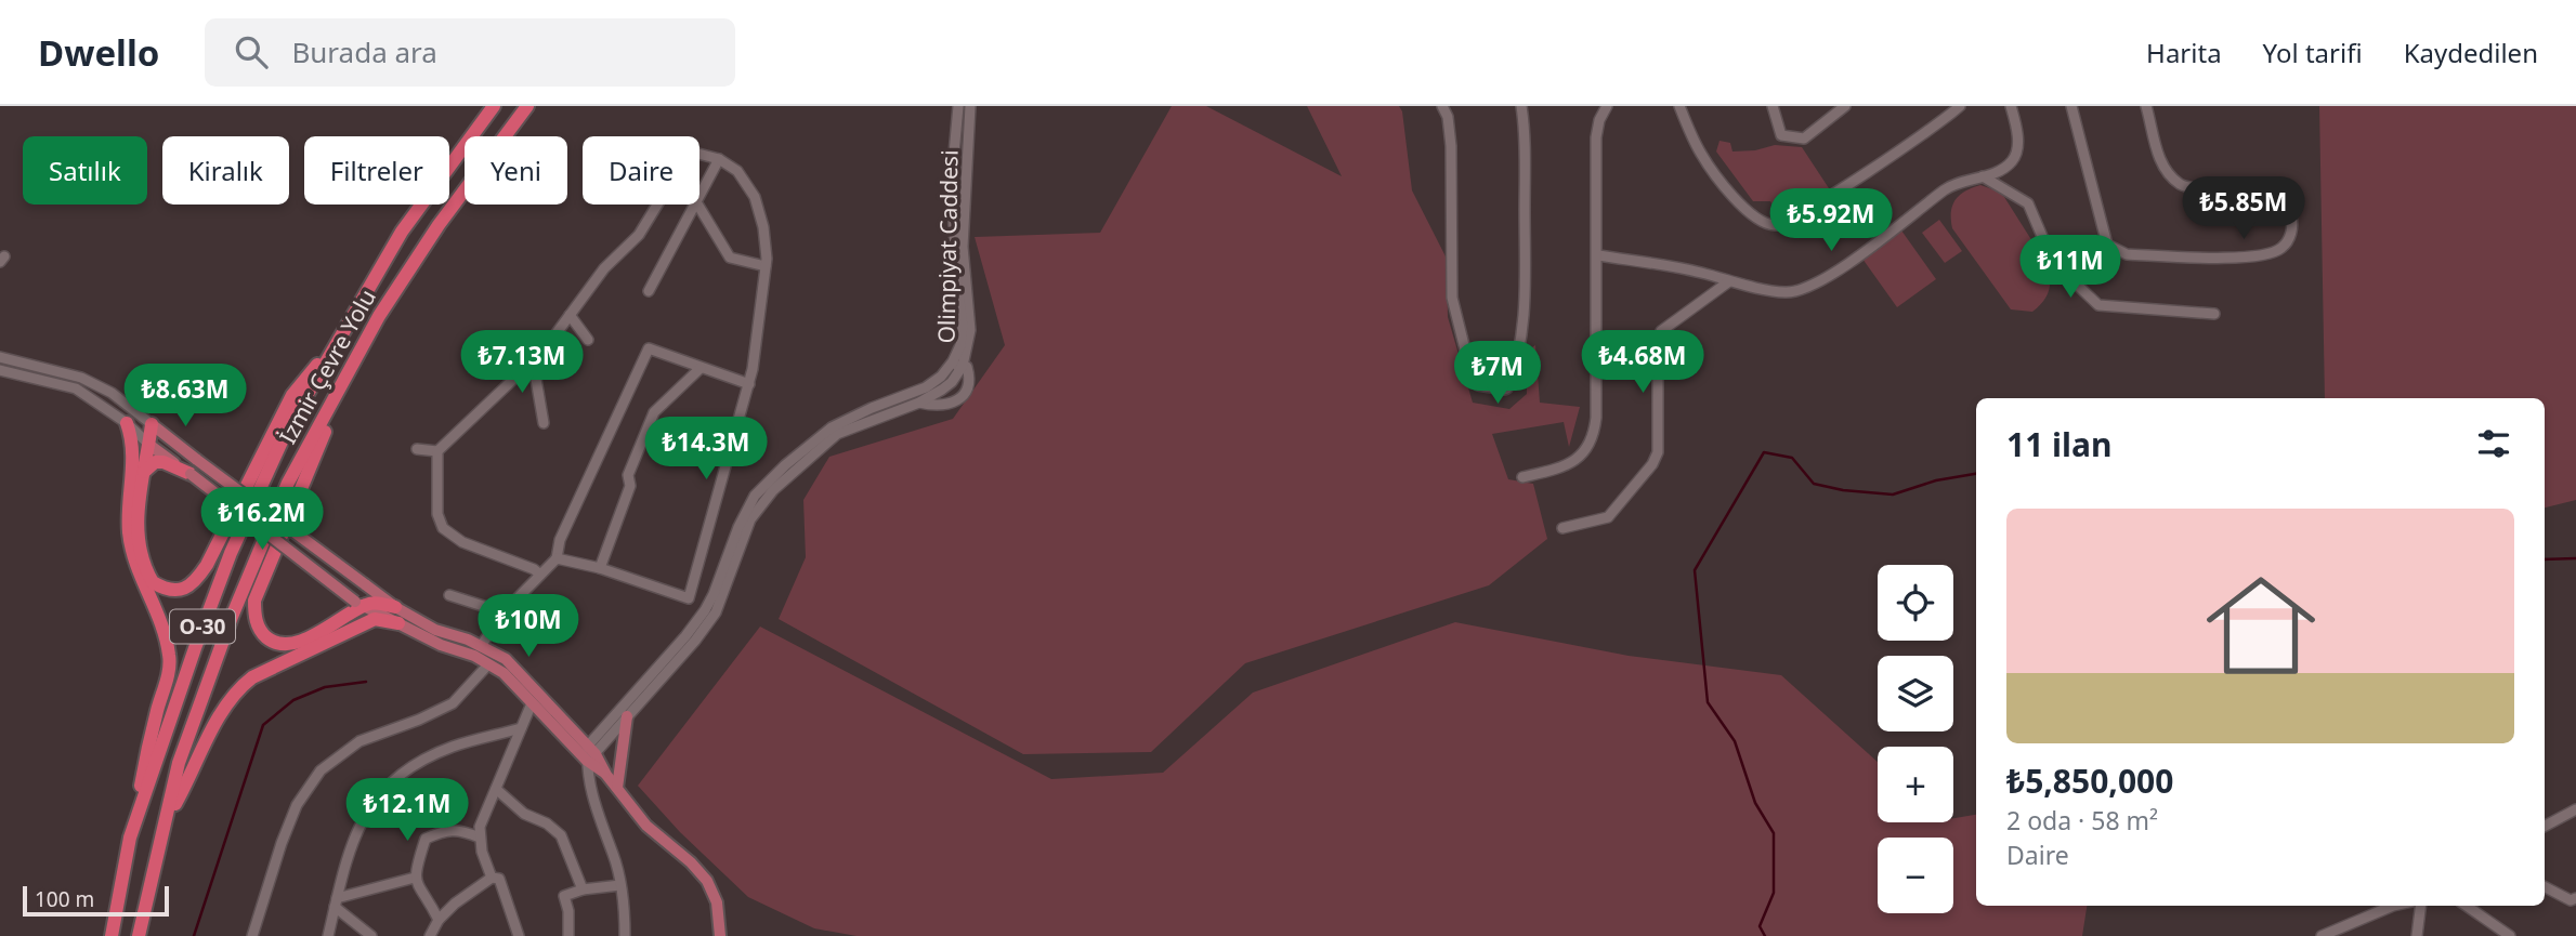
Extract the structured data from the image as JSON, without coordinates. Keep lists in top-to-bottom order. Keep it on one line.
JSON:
{"streets":{"highway":["İzmir Çevre Yolu","O-30"],"street":["Olimpiyat Caddesi"]},"scale_bar":"100 m","page":{"header":"Dwello","search":"Burada ara","nav":["Harita","Yol tarifi","Kaydedilen"],"chip":["Satılık","Kiralık","Filtreler","Yeni","Daire"],"price":["₺5.85M","₺5.92M","₺11M","₺7.13M","₺4.68M","₺7M","₺8.63M","₺14.3M","₺16.2M","₺10M","₺12.1M"],"heading":"11 ilan","list":[{"name":"₺5,850,000","note":"2 oda · 58 m² · Daire"}],"map_buttons":["+","−"],"scale":"100 m"}}
